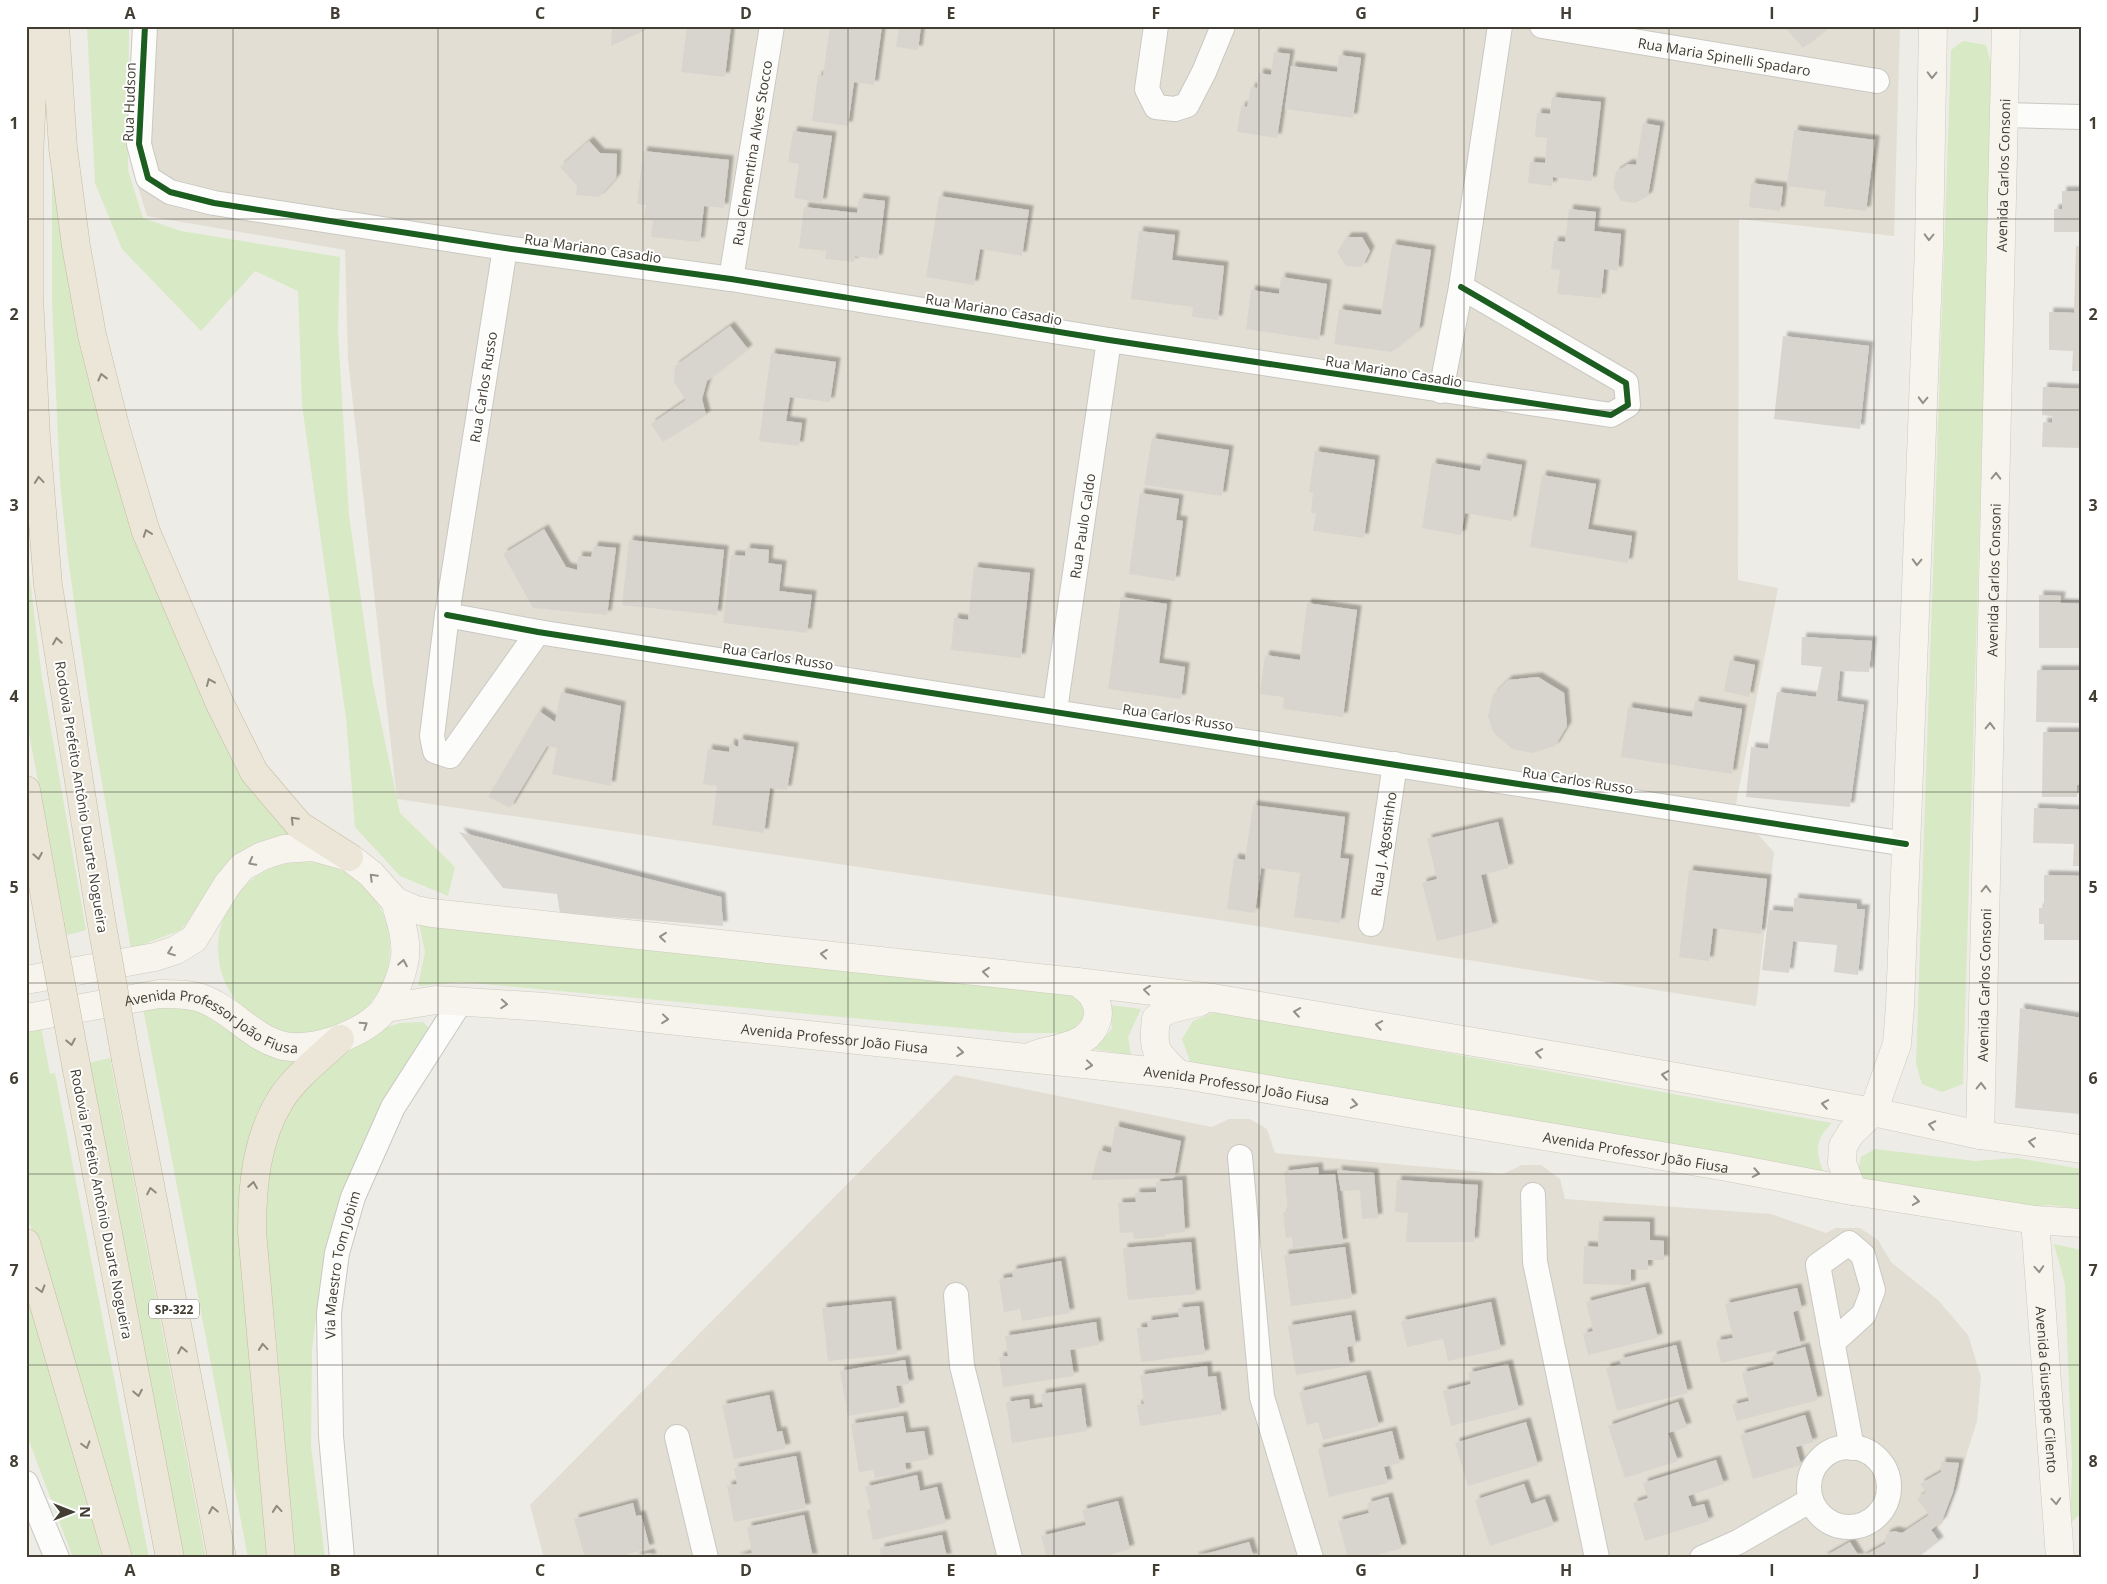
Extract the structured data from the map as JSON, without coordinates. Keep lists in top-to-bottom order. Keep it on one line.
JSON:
{"streets":{"highway":["Rodovia Prefeito Antônio Duarte Nogueira","SP-322"],"main road":["Avenida Carlos Consoni","Avenida Professor João Fiusa","Avenida Giuseppe Cilento"],"street":["Rua Maria Spinelli Spadaro","Rua Hudson","Rua Clementina Alves Stocco","Rua Mariano Casadio","Rua Carlos Russo","Rua Paulo Caldo","Rua J. Agostinho","Via Maestro Tom Jobim"]},"crossings":[["Rua Hudson","Rua Mariano Casadio"],["Rua Clementina Alves Stocco","Rua Mariano Casadio"],["Avenida Carlos Consoni","Avenida Professor João Fiusa"],["Rua Mariano Casadio","Rua Carlos Russo"],["Rua Mariano Casadio","Rua Paulo Caldo"],["Rua Carlos Russo","Rua Paulo Caldo"],["Rua Carlos Russo","Rua J. Agostinho"],["Avenida Professor João Fiusa","Via Maestro Tom Jobim"],["Avenida Professor João Fiusa","Avenida Giuseppe Cilento"]],"one_way":["Avenida Giuseppe Cilento"],"north":"right","grid":{"columns":["A","B","C","D","E","F","G","H","I","J"],"rows":["1","2","3","4","5","6","7","8"]}}
